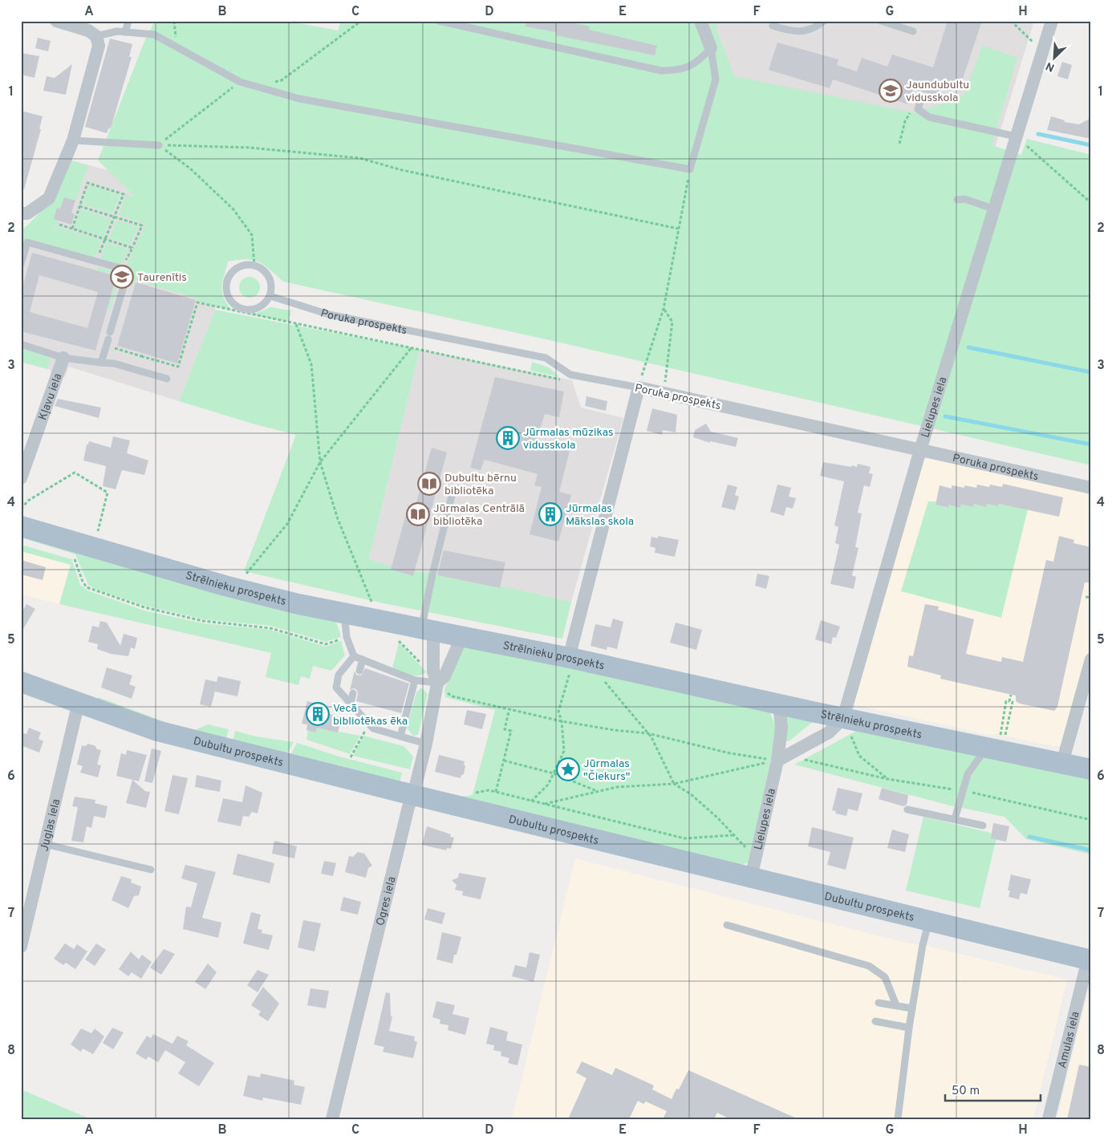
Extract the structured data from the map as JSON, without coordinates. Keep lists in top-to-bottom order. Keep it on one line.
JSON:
{"streets":{"main road":["Strēlnieku prospekts","Dubultu prospekts"],"street":["Poruka prospekts","Kļavu iela","Lielupes iela","Juglas iela","Ogres iela","Amulas iela"]},"crossings":[["Poruka prospekts","Lielupes iela"],["Lielupes iela","Strēlnieku prospekts"],["Lielupes iela","Dubultu prospekts"],["Strēlnieku prospekts","Ogres iela"],["Dubultu prospekts","Juglas iela"],["Dubultu prospekts","Ogres iela"],["Dubultu prospekts","Amulas iela"]],"places":{"school or university":["Jaundubultu vidusskola","Taurenītis"],"building":["Jūrmalas mūzikas vidusskola","Jūrmalas Mākslas skola","Vecā bibliotēkas ēka"],"library":["Dubultu bērnu bibliotēka","Jūrmalas Centrālā bibliotēka"],"place":["Jūrmalas \"Čiekurs\""]},"scale_bar":"50 m","north":"bottom left","grid":{"columns":["A","B","C","D","E","F","G","H"],"rows":["1","2","3","4","5","6","7","8"]}}
